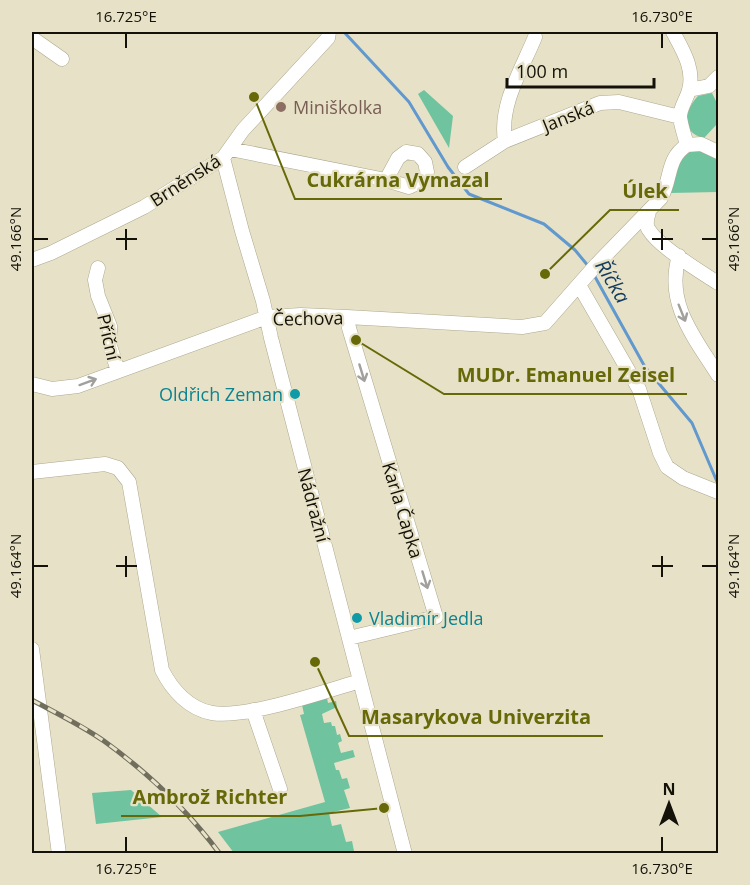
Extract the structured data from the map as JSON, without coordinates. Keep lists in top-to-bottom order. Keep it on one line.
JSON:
{"streets":{"street":["Janská","Brněnská","Čechova","Příční","Nádražní","Karla Čapka"]},"crossings":[["Brněnská","Nádražní"],["Čechova","Příční"],["Čechova","Nádražní"],["Čechova","Karla Čapka"],["Nádražní","Karla Čapka"]],"water":["Říčka"],"places":["Cukrárna Vymazal","Miniškolka","Úlek","MUDr. Emanuel Zeisel","Oldřich Zeman","Vladimír Jedla","Masarykova Univerzita","Ambrož Richter"],"scale_bar":"100 m","north":"top","coordinates":["16.725°E","16.730°E","49.166°N","49.164°N"]}
